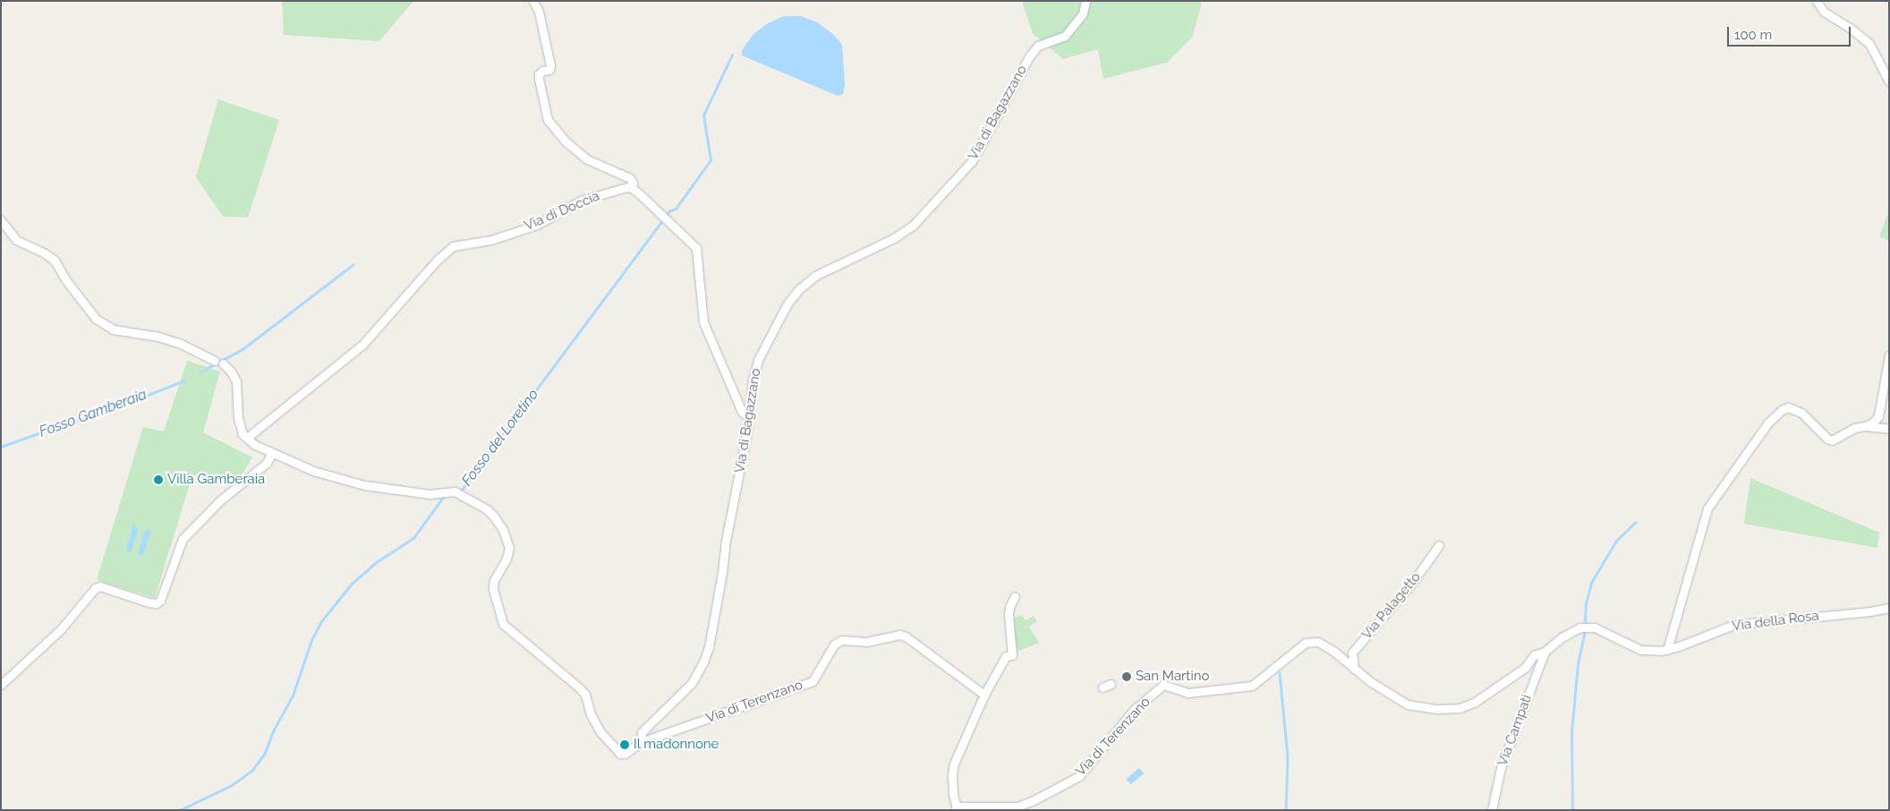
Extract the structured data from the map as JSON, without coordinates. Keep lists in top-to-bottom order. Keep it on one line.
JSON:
{"streets":{"street":["Via di Bagazzano","Via di Doccia","Via Palagetto","Via della Rosa","Via di Terenzano","Via Campati"]},"crossings":[["Via di Bagazzano","Via di Terenzano"],["Via Palagetto","Via di Terenzano"],["Via della Rosa","Via di Terenzano"],["Via della Rosa","Via Campati"],["Via di Terenzano","Via Campati"]],"water":["Fosso Gamberaia","Fosso del Loretino"],"places":["Villa Gamberaia","San Martino","Il madonnone"],"scale_bar":"100 m"}
